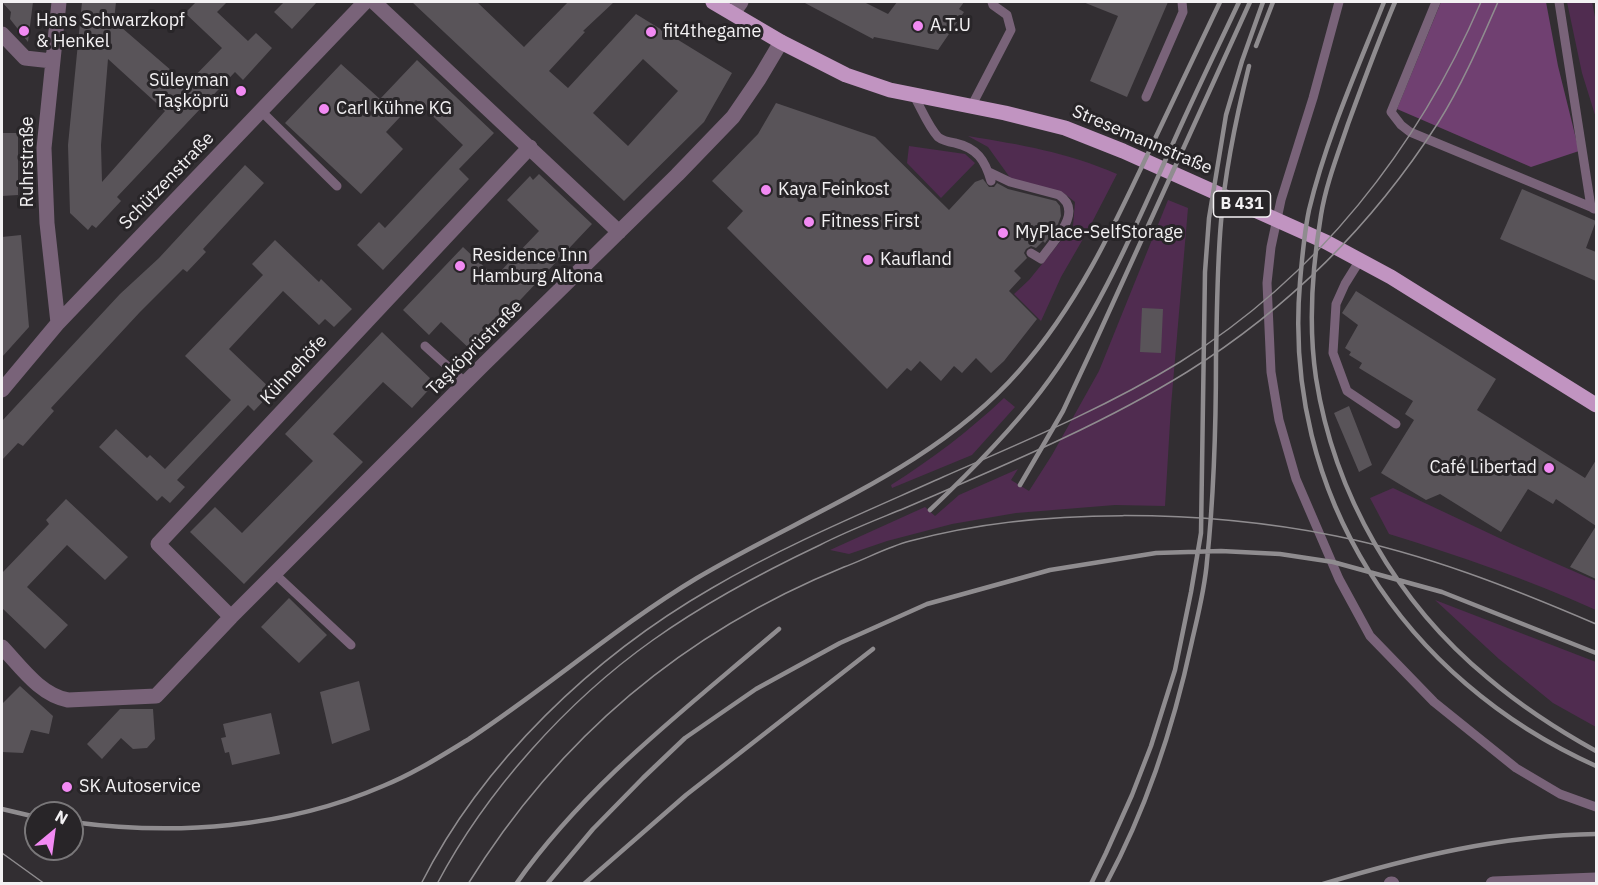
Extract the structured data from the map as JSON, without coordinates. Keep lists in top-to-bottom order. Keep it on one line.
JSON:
{"streets":{"main road":["Stresemannstraße","B 431"],"street":["Ruhrstraße","Schützenstraße","Taşköprüstraße","Kühnehöfe"]},"crossings":[["Stresemannstraße","Taşköprüstraße"],["Ruhrstraße","Schützenstraße"],["Taşköprüstraße","Kühnehöfe"]],"places":["A.T.U","Hans Schwarzkopf & Henkel","fit4thegame","Süleyman Taşköprü","Carl Kühne KG","Kaya Feinkost","Fitness First","MyPlace-SelfStorage","Kaufland","Residence Inn Hamburg Altona","Café Libertad","SK Autoservice"],"north":"top right"}
